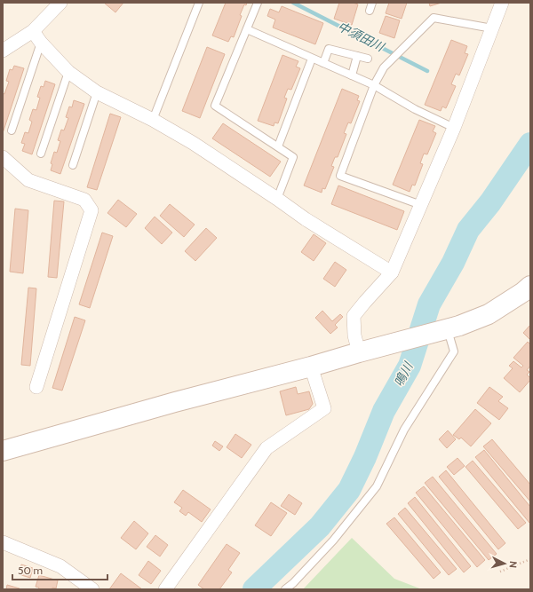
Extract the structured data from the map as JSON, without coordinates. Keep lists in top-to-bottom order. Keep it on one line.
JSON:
{"water":["中須田川","鳴川"],"scale_bar":"50 m","north":"right"}
